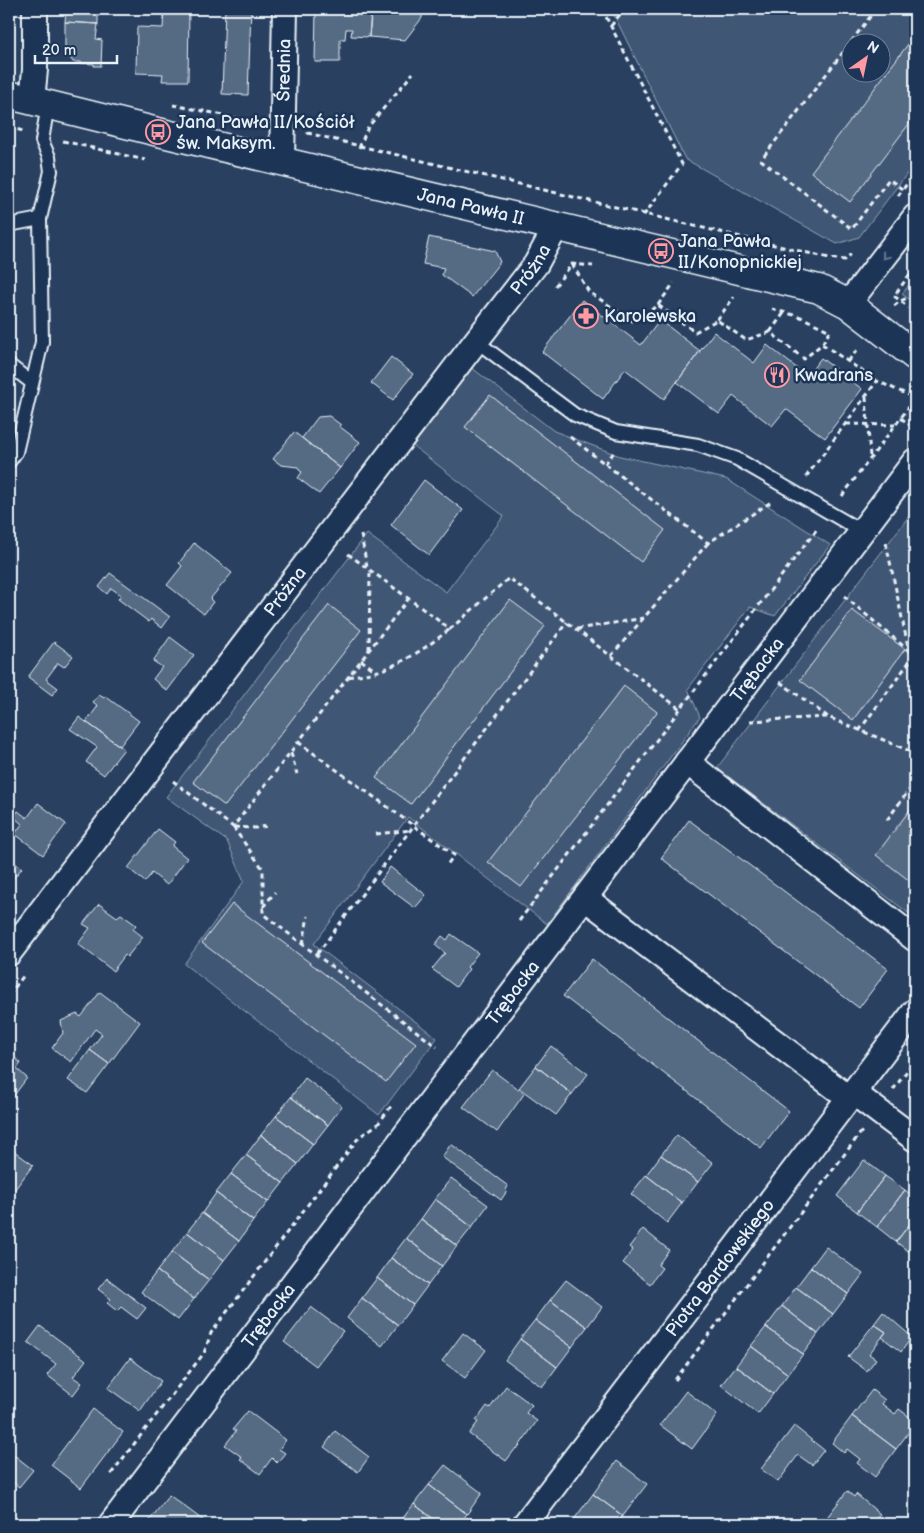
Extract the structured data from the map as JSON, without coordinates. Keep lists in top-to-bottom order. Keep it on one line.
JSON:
{"streets":{"street":["Średnia","Jana Pawła II","Próżna","Trębacka","Piotra Bardowskiego"]},"crossings":[["Średnia","Jana Pawła II"],["Jana Pawła II","Próżna"]],"places":{"bus stop":["Jana Pawła II/Kościół św. Maksym.","Jana Pawła II/Konopnickiej"],"pharmacy":["Karolewska"],"restaurant":["Kwadrans"]},"scale_bar":"20 m","north":"top right"}
